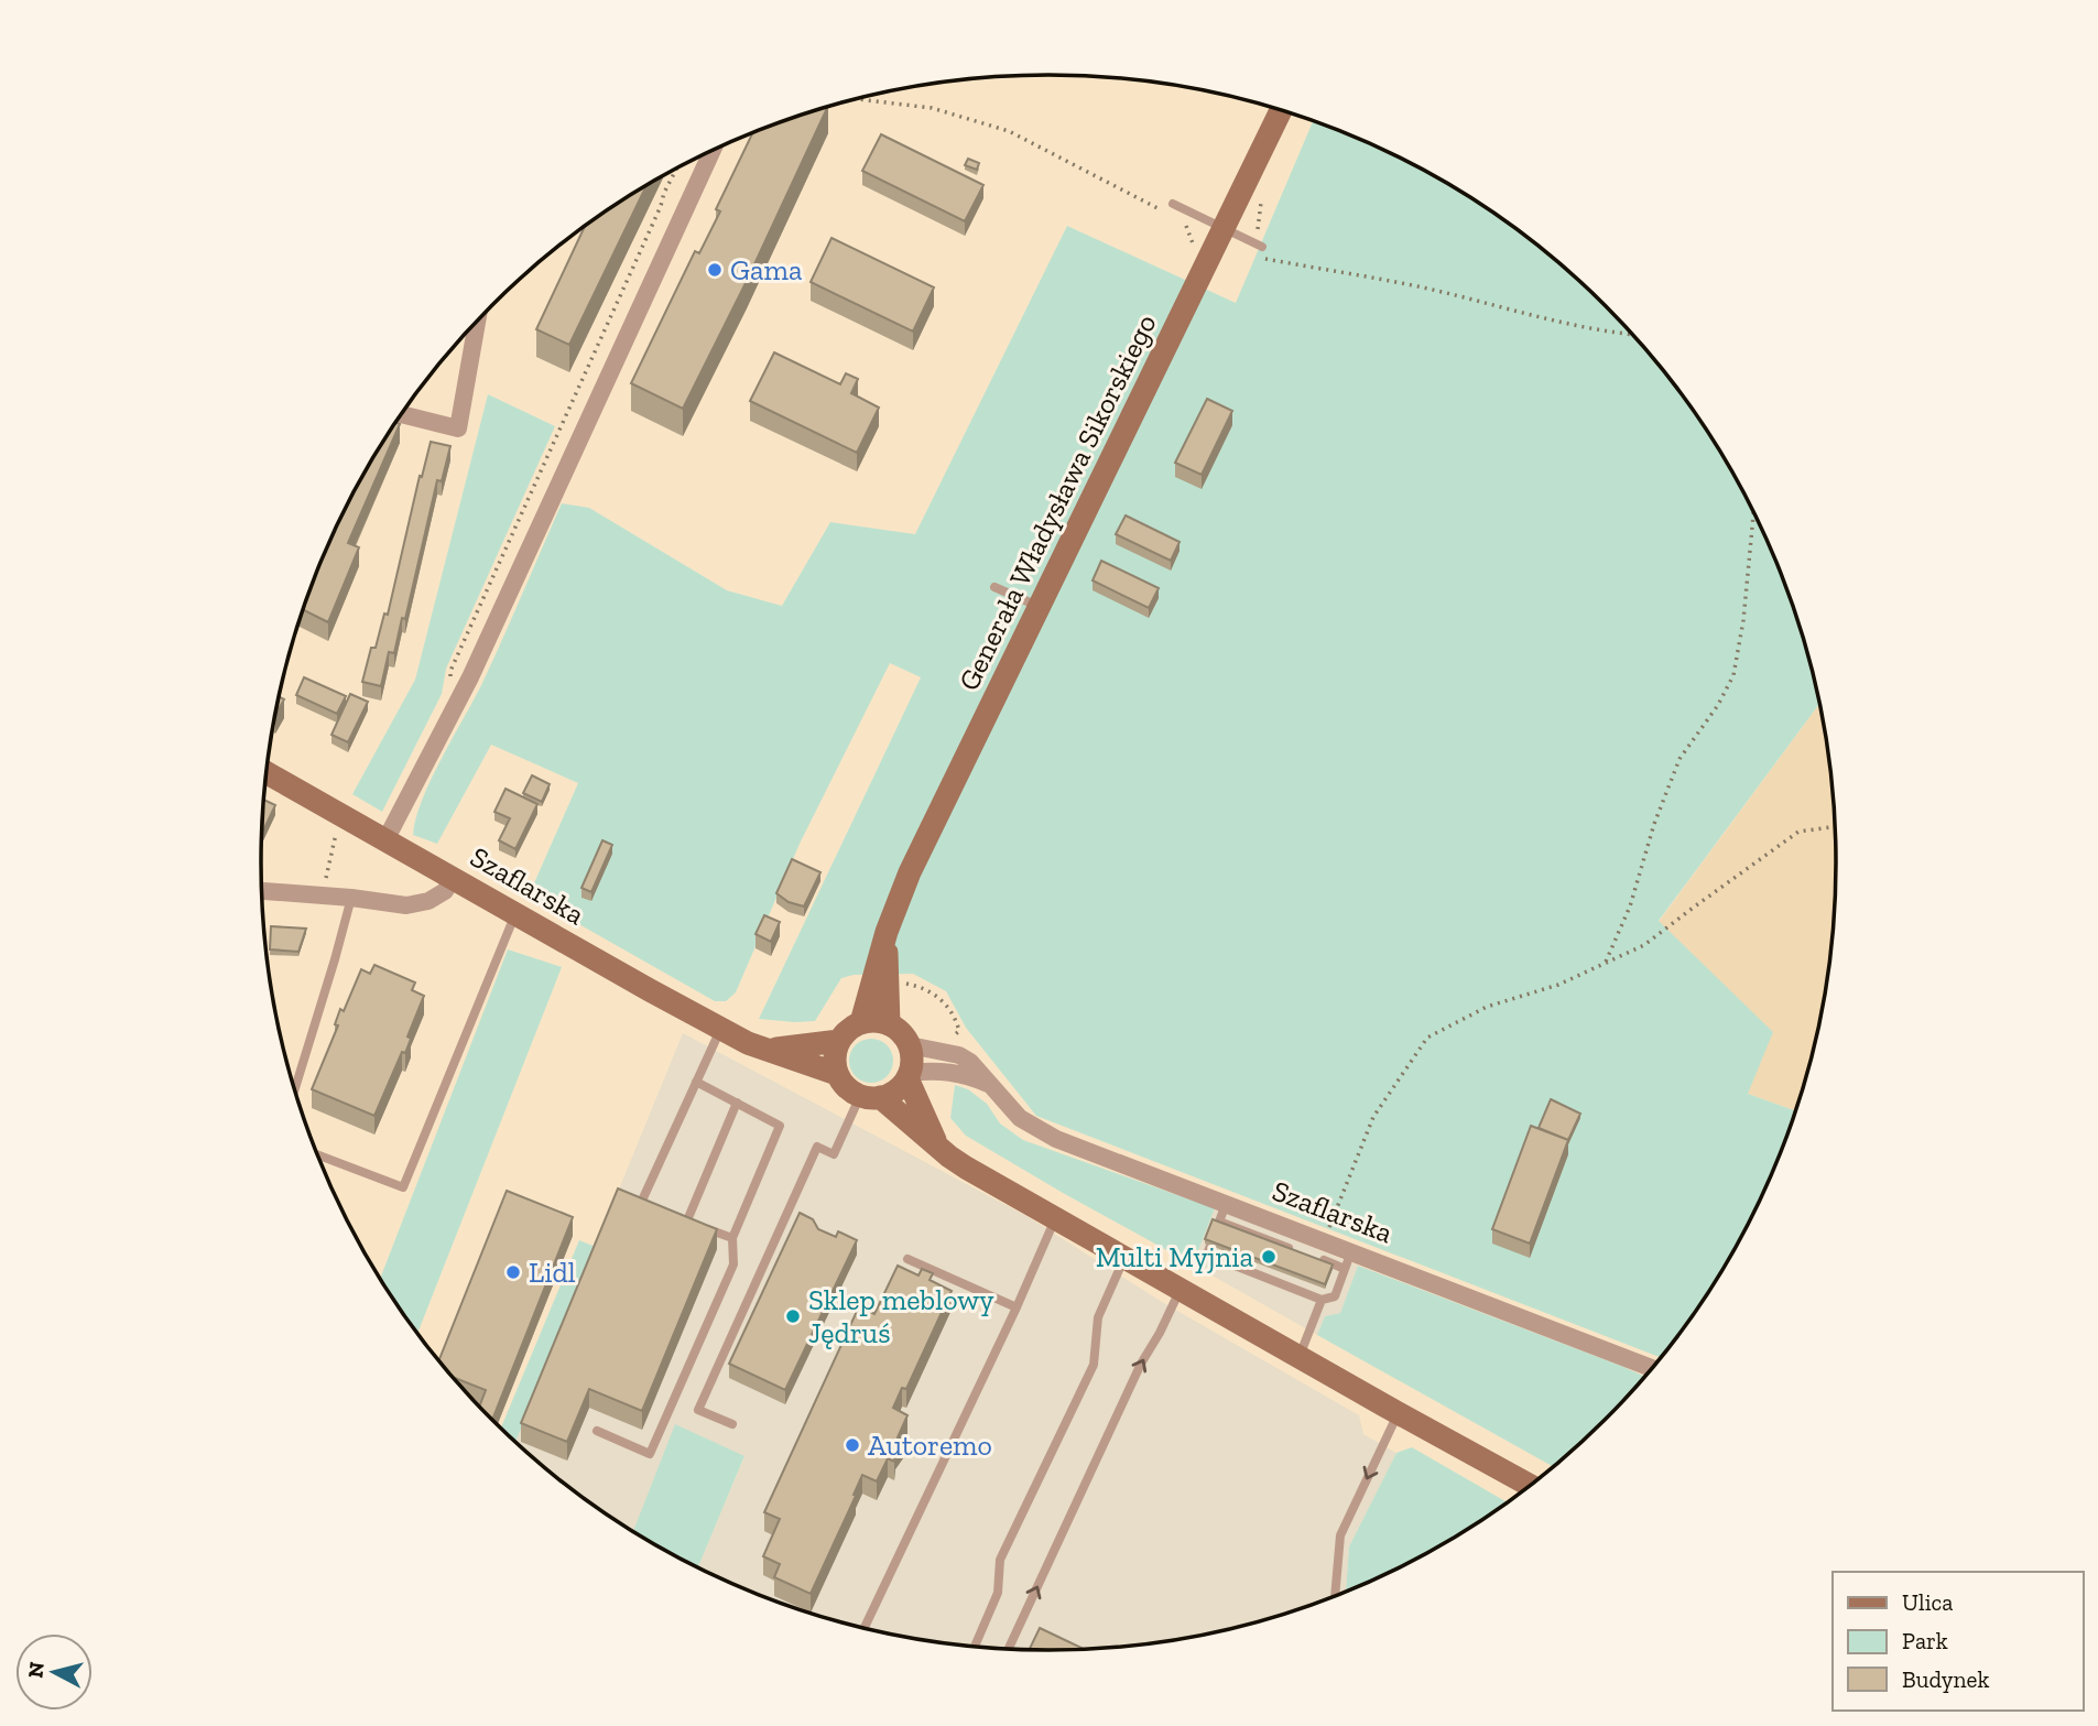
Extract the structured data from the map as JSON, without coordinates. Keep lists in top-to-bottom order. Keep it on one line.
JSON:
{"streets":{"street":["Generała Władysława Sikorskiego","Szaflarska"]},"crossings":[["Generała Władysława Sikorskiego","Szaflarska"]],"places":["Gama","Multi Myjnia","Lidl","Sklep meblowy Jędruś","Autoremo"],"legend":["Ulica","Park","Budynek"],"north":"left"}
